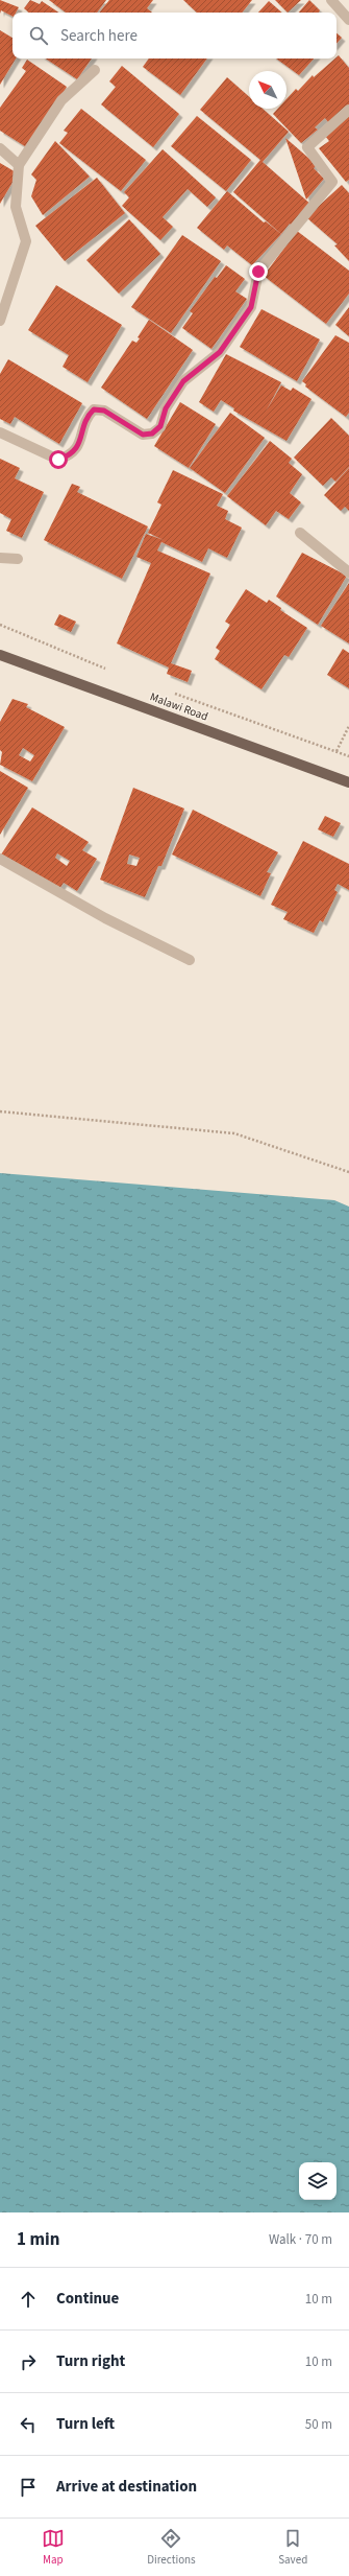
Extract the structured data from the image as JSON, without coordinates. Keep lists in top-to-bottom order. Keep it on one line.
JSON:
{"streets":{"main road":["Malawi Road"]},"north":"top left","page":{"search":"Search here","heading":["1 min","Walk · 70 m"],"list":[["Continue","10 m"],["Turn right","10 m"],["Turn left","50 m"],"Arrive at destination"],"nav":["Map","Directions","Saved"]}}
